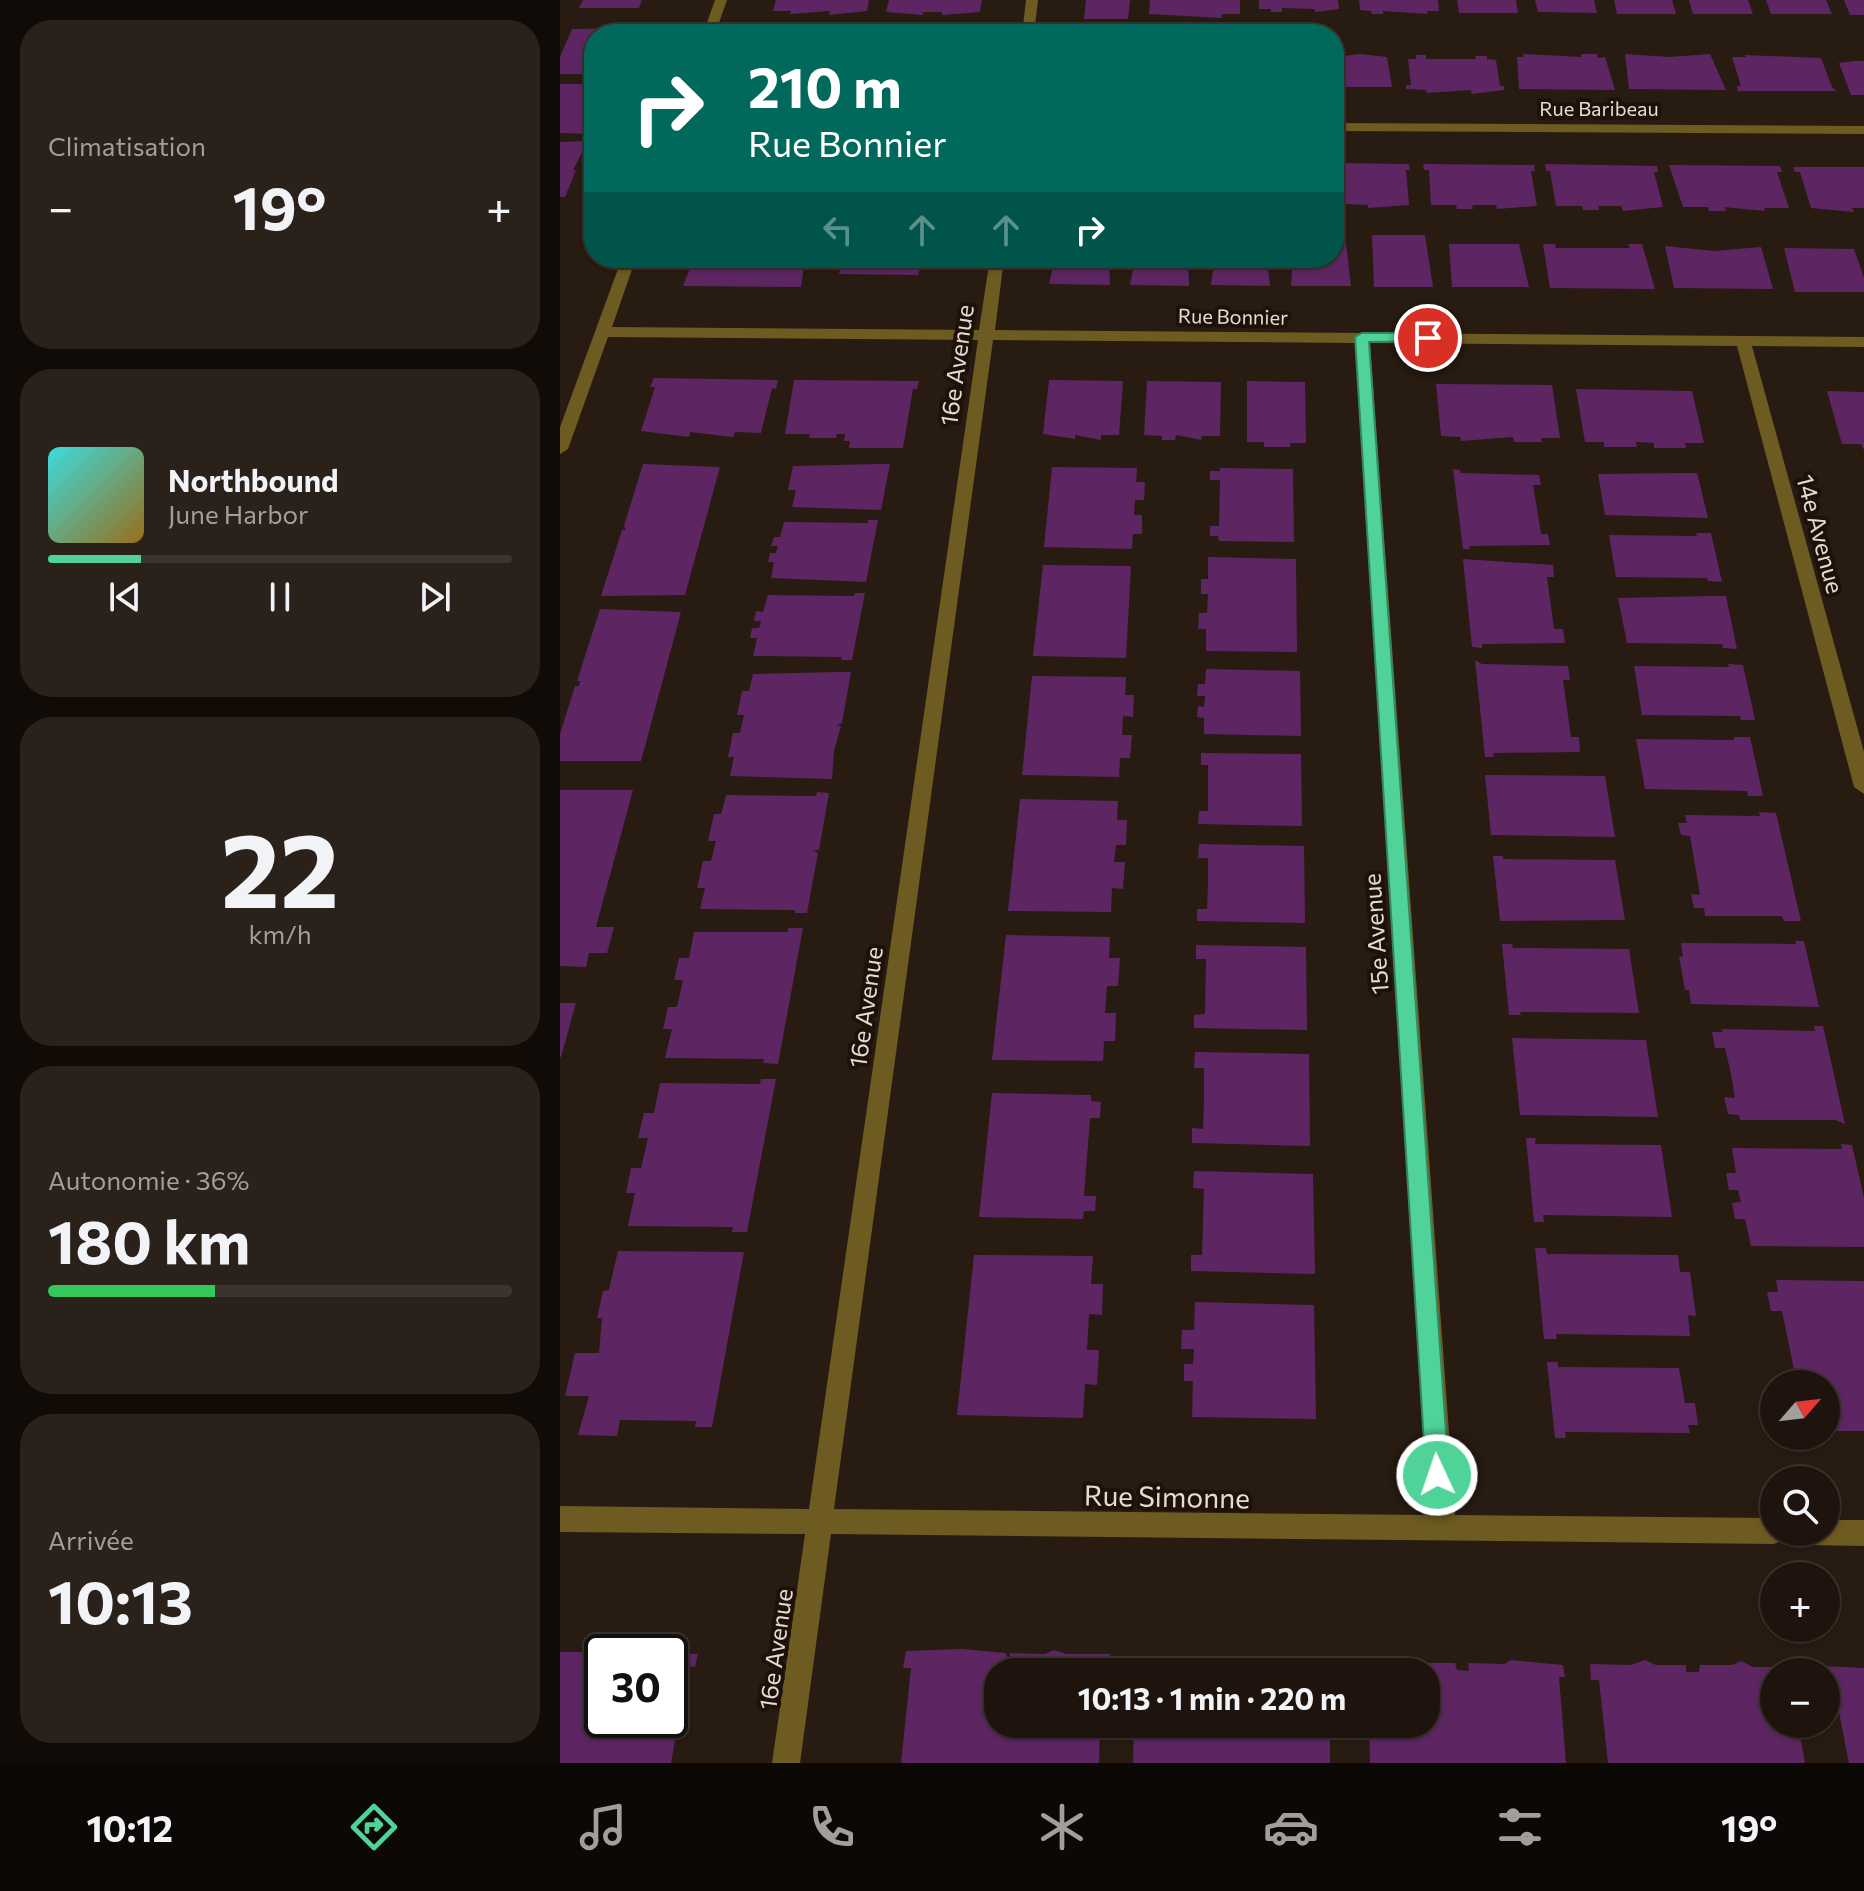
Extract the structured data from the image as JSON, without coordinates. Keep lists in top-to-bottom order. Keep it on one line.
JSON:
{"streets":{"street":["Rue Baribeau","Rue Bonnier","16e Avenue","14e Avenue","15e Avenue","Rue Simonne"]},"crossings":[["Rue Bonnier","16e Avenue"],["Rue Bonnier","14e Avenue"],["Rue Bonnier","15e Avenue"],["16e Avenue","Rue Simonne"],["15e Avenue","Rue Simonne"]],"north":"top right","page":{"tile":["Climatisation",["22","km/h"],["Autonomie · 36%","180 km"],["Arrivée","10:13"]],"turn":["210 m","Rue Bonnier"],"heat":["−","19°","+"],"song":["Northbound","June Harbor"],"map_buttons":["+","−"],"limit":"30","trip":"10:13 · 1 min · 220 m","tabs":["10:12","19°"]}}
